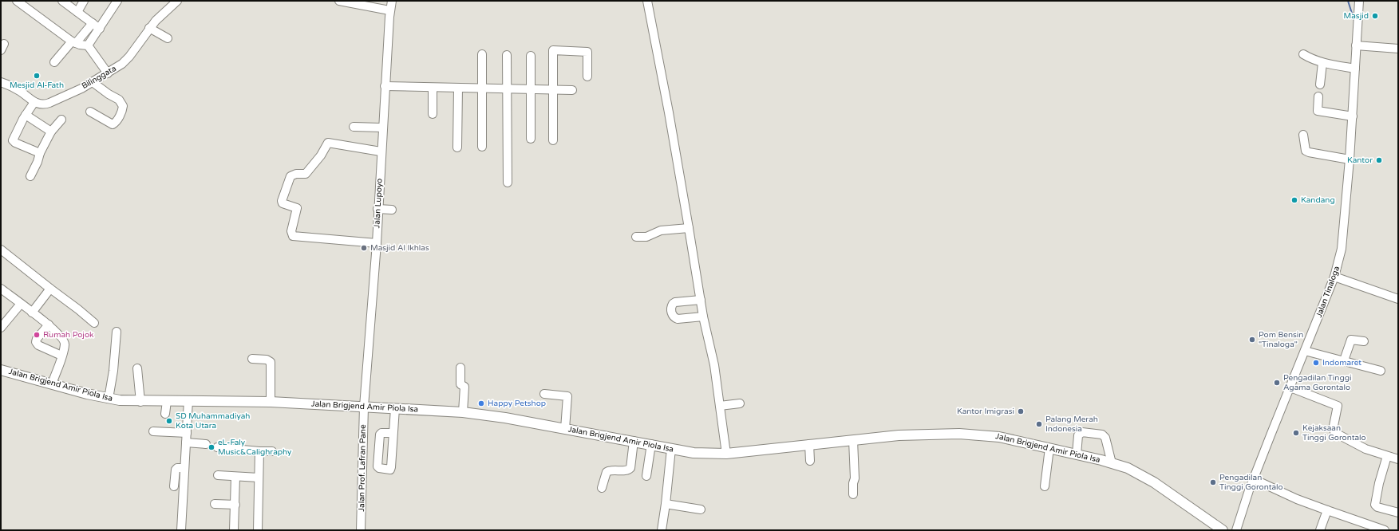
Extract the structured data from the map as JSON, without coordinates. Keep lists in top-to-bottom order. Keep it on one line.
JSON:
{"streets":{"main road":["Jalan Brigjend Amir Piola Isa"],"street":["Bilinggata","Jalan Lupoyo","Jalan Tinaloga","Jalan Prof. Lafran Pane"]},"crossings":[["Jalan Lupoyo","Jalan Brigjend Amir Piola Isa"],["Jalan Lupoyo","Jalan Prof. Lafran Pane"],["Jalan Brigjend Amir Piola Isa","Jalan Prof. Lafran Pane"]],"places":["Masjid","Mesjid Al-Fath","Kantor","Kandang","Masjid Al Ikhlas","Rumah Pojok","Pom Bensin \"Tinaloga\"","Indomaret","Pengadilan Tinggi Agama Gorontalo","Happy Petshop","Kantor Imigrasi","SD Muhammadiyah Kota Utara","Palang Merah Indonesia","Kejaksaan Tinggi Gorontalo","eL-Faly Music&Calighraphy","Pengadilan Tinggi Gorontalo"]}
